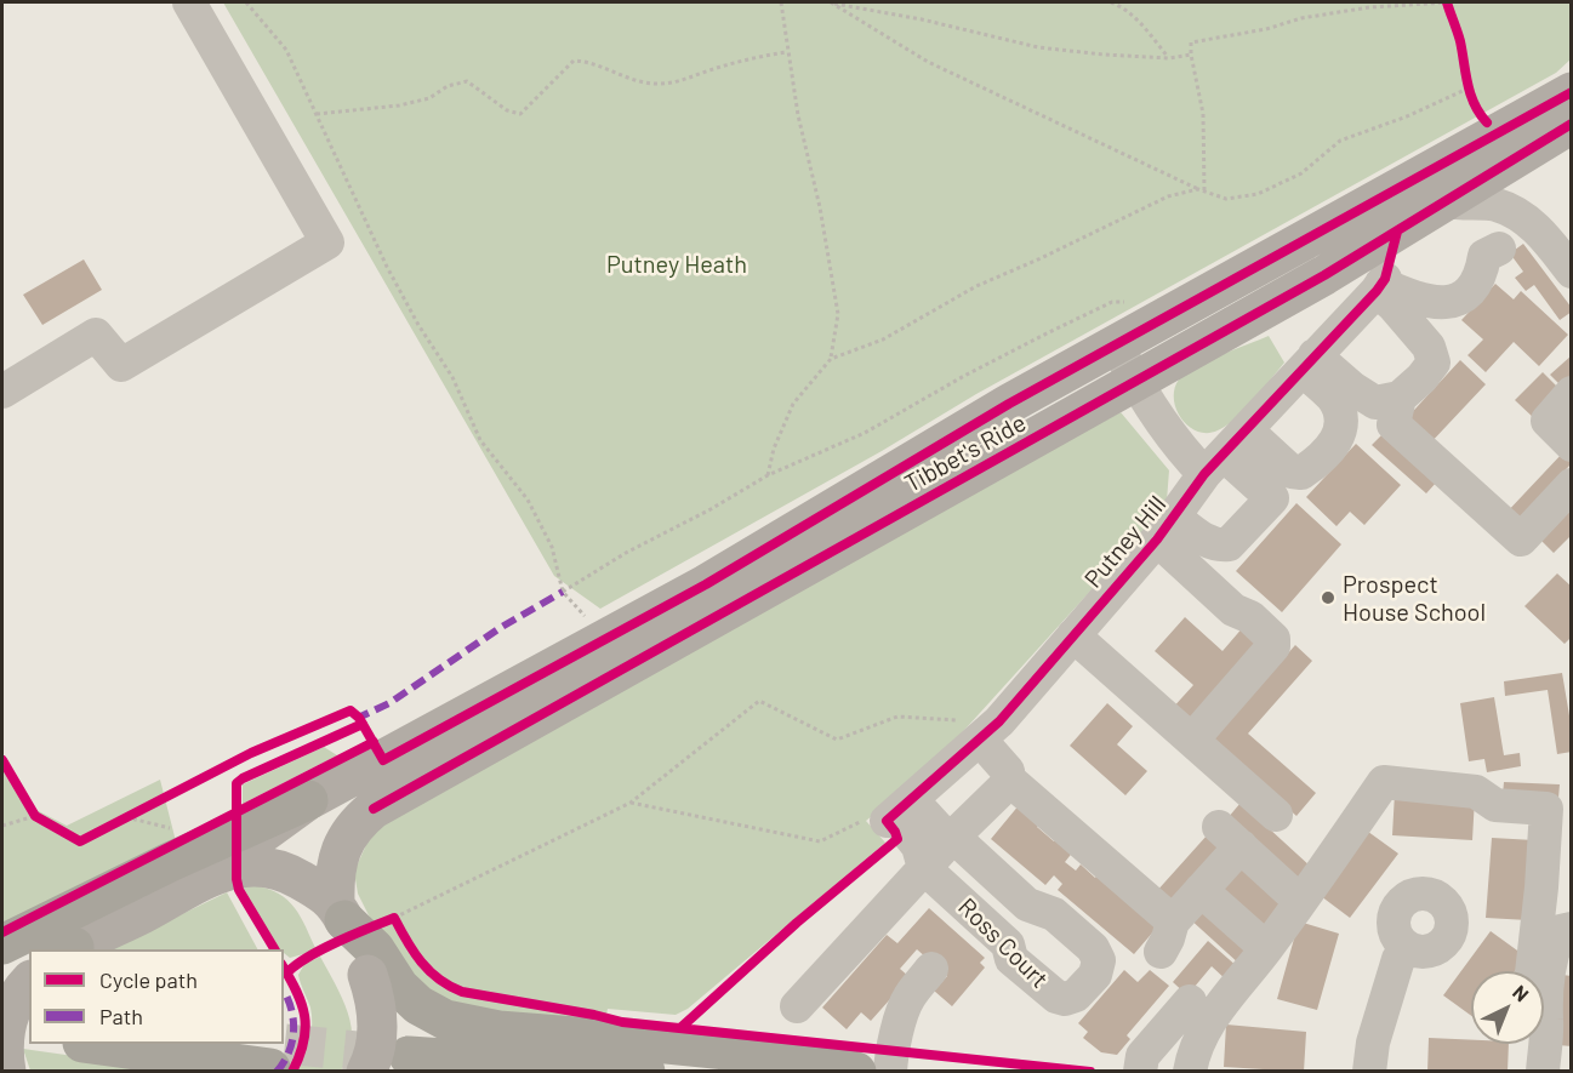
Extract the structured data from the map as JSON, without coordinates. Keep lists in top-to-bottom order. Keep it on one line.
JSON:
{"streets":{"main road":["Tibbet's Ride"],"street":["Putney Hill","Ross Court"]},"crossings":[["Putney Hill","Ross Court"]],"parks":["Putney Heath"],"places":["Prospect House School"],"legend":["Cycle path","Path"],"north":"top right"}
